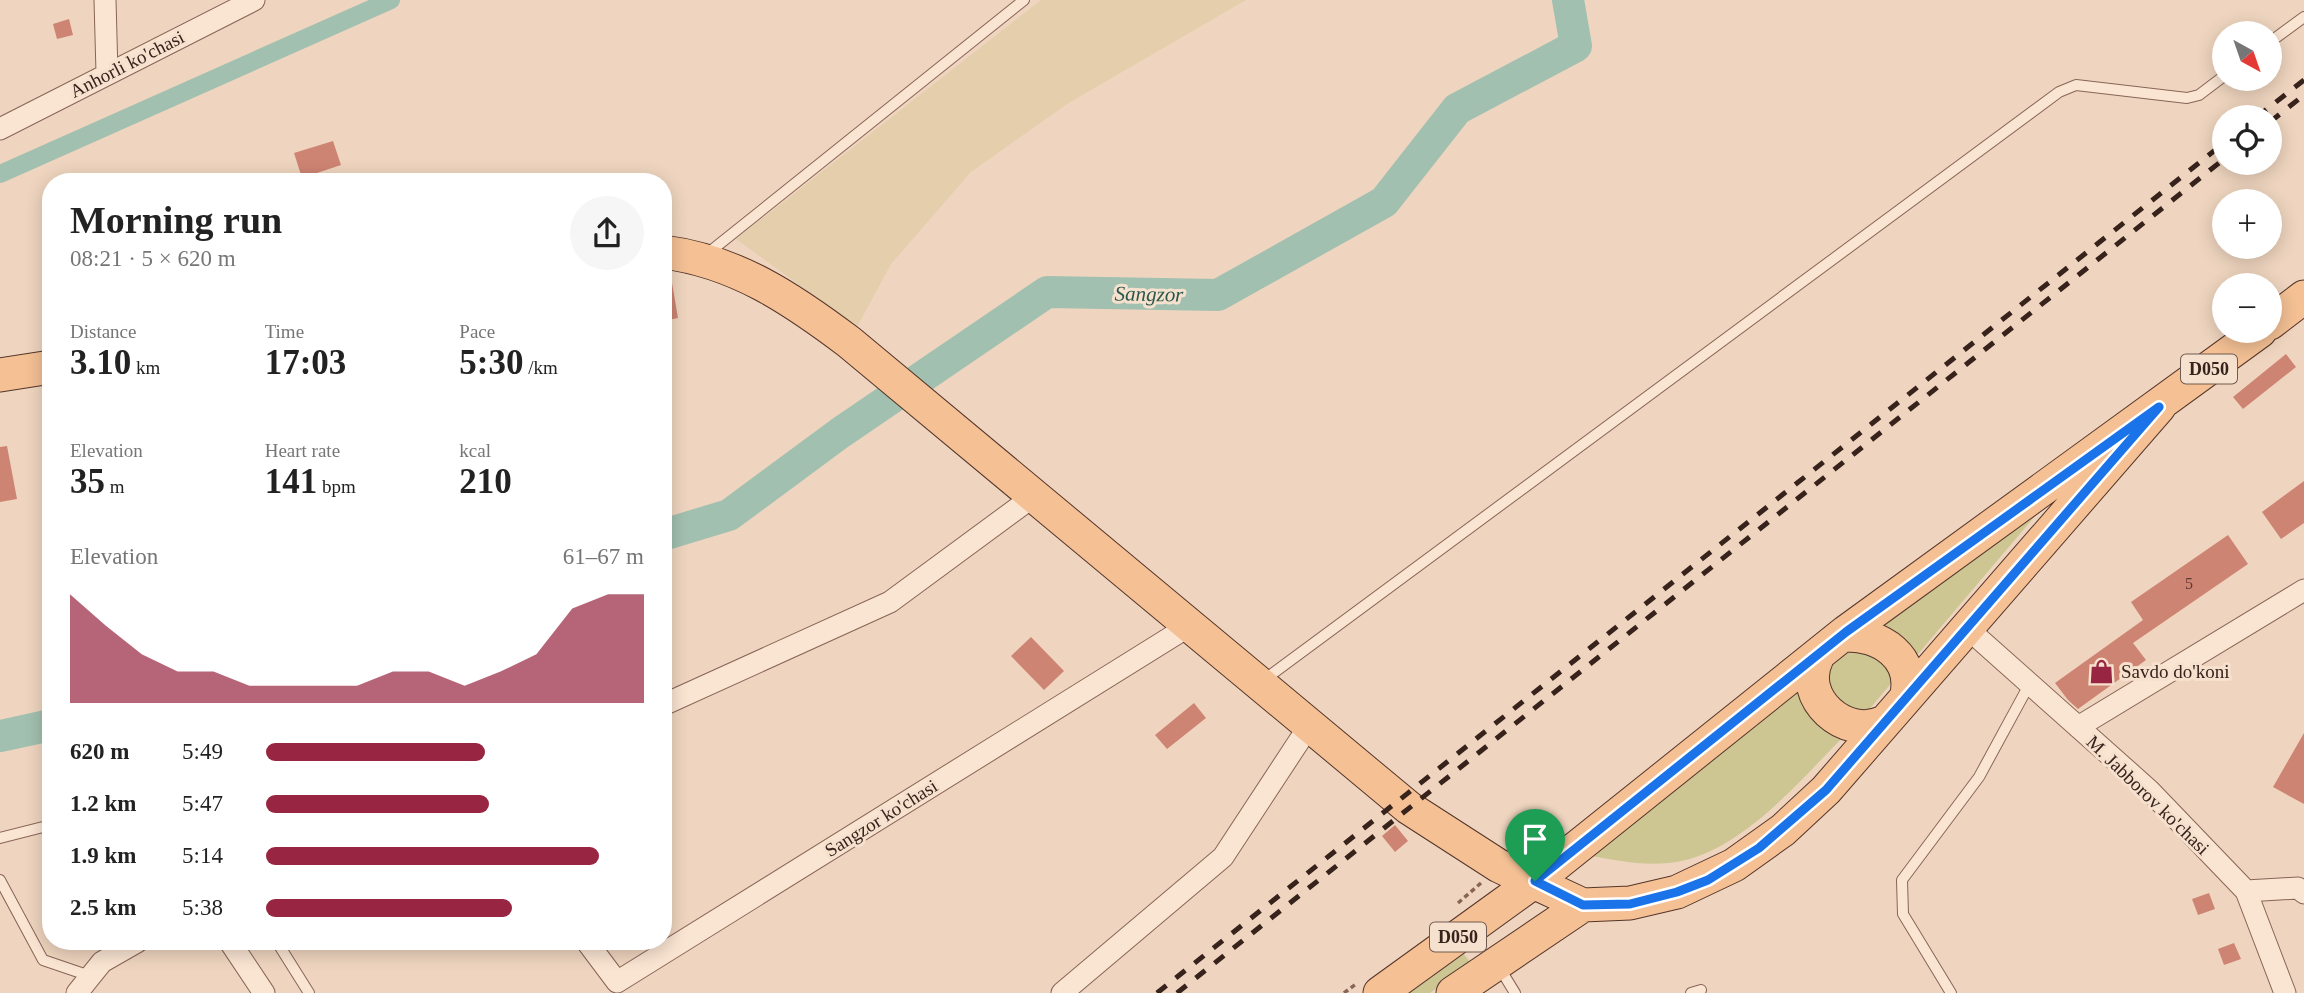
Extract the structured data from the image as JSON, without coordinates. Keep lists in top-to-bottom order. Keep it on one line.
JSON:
{"streets":{"main road":["D050"],"street":["Anhorli ko'chasi","M. Jabborov ko'chasi","Sangzor ko'chasi"]},"crossings":[["D050","M. Jabborov ko'chasi"]],"water":["Sangzor"],"places":{"shop":["Savdo do'koni"]},"house_numbers":["5"],"north":"bottom right","page":{"map_buttons":["+","−"],"heading":["Morning run","08:21 · 5 × 620 m"],"stats":[["Distance","3.10 km"],["Time","17:03"],["Pace","5:30 /km"],["Elevation","35 m"],["Heart rate","141 bpm"],["kcal","210"]],"chart":["Elevation","61–67 m"],"list":[{"name":"620 m","note":"5:49"},{"name":"1.2 km","note":"5:47"},{"name":"1.9 km","note":"5:14"},{"name":"2.5 km","note":"5:38"}]}}
